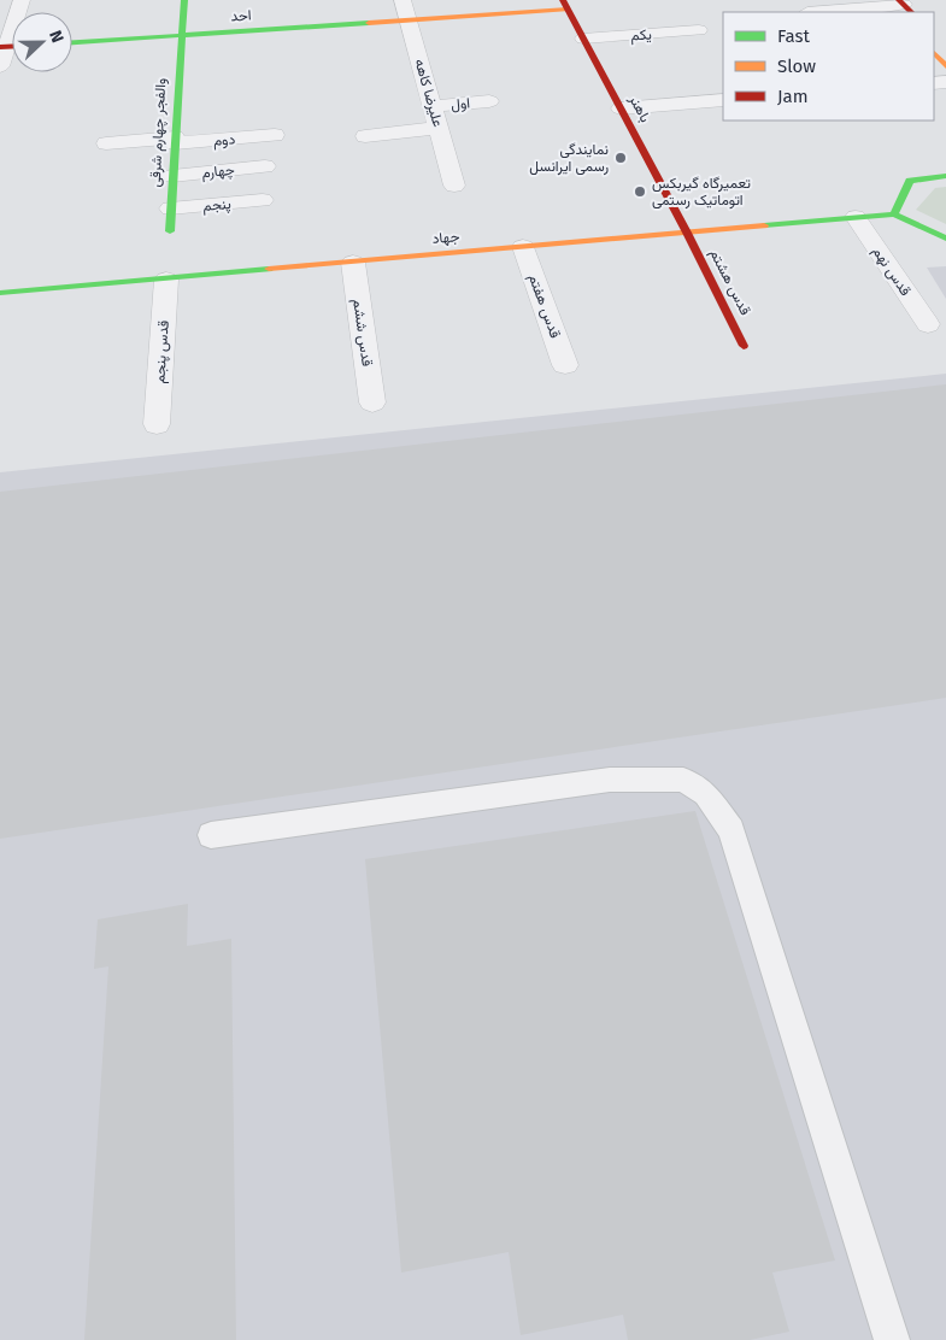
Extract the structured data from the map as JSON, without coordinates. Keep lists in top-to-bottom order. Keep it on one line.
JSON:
{"streets":{"street":["احد","یکم","علیرضا کاهه","اول","باهنر","والفجر چهارم شرقی","دوم","چهارم","پنجم","جهاد","قدس نهم","قدس هشتم","قدس هفتم","قدس ششم","قدس پنجم"]},"crossings":[["احد","علیرضا کاهه"],["احد","باهنر"],["احد","والفجر چهارم شرقی"],["یکم","باهنر"],["علیرضا کاهه","اول"],["باهنر","جهاد"],["باهنر","قدس هشتم"],["والفجر چهارم شرقی","دوم"],["والفجر چهارم شرقی","چهارم"],["والفجر چهارم شرقی","پنجم"],["جهاد","قدس نهم"],["جهاد","قدس هشتم"],["جهاد","قدس هفتم"],["جهاد","قدس ششم"],["جهاد","قدس پنجم"]],"places":["نمایندگی رسمی ایرانسل","تعمیرگاه گیربکس اتوماتیک رستمی"],"legend":["Fast","Slow","Jam"],"north":"right"}
